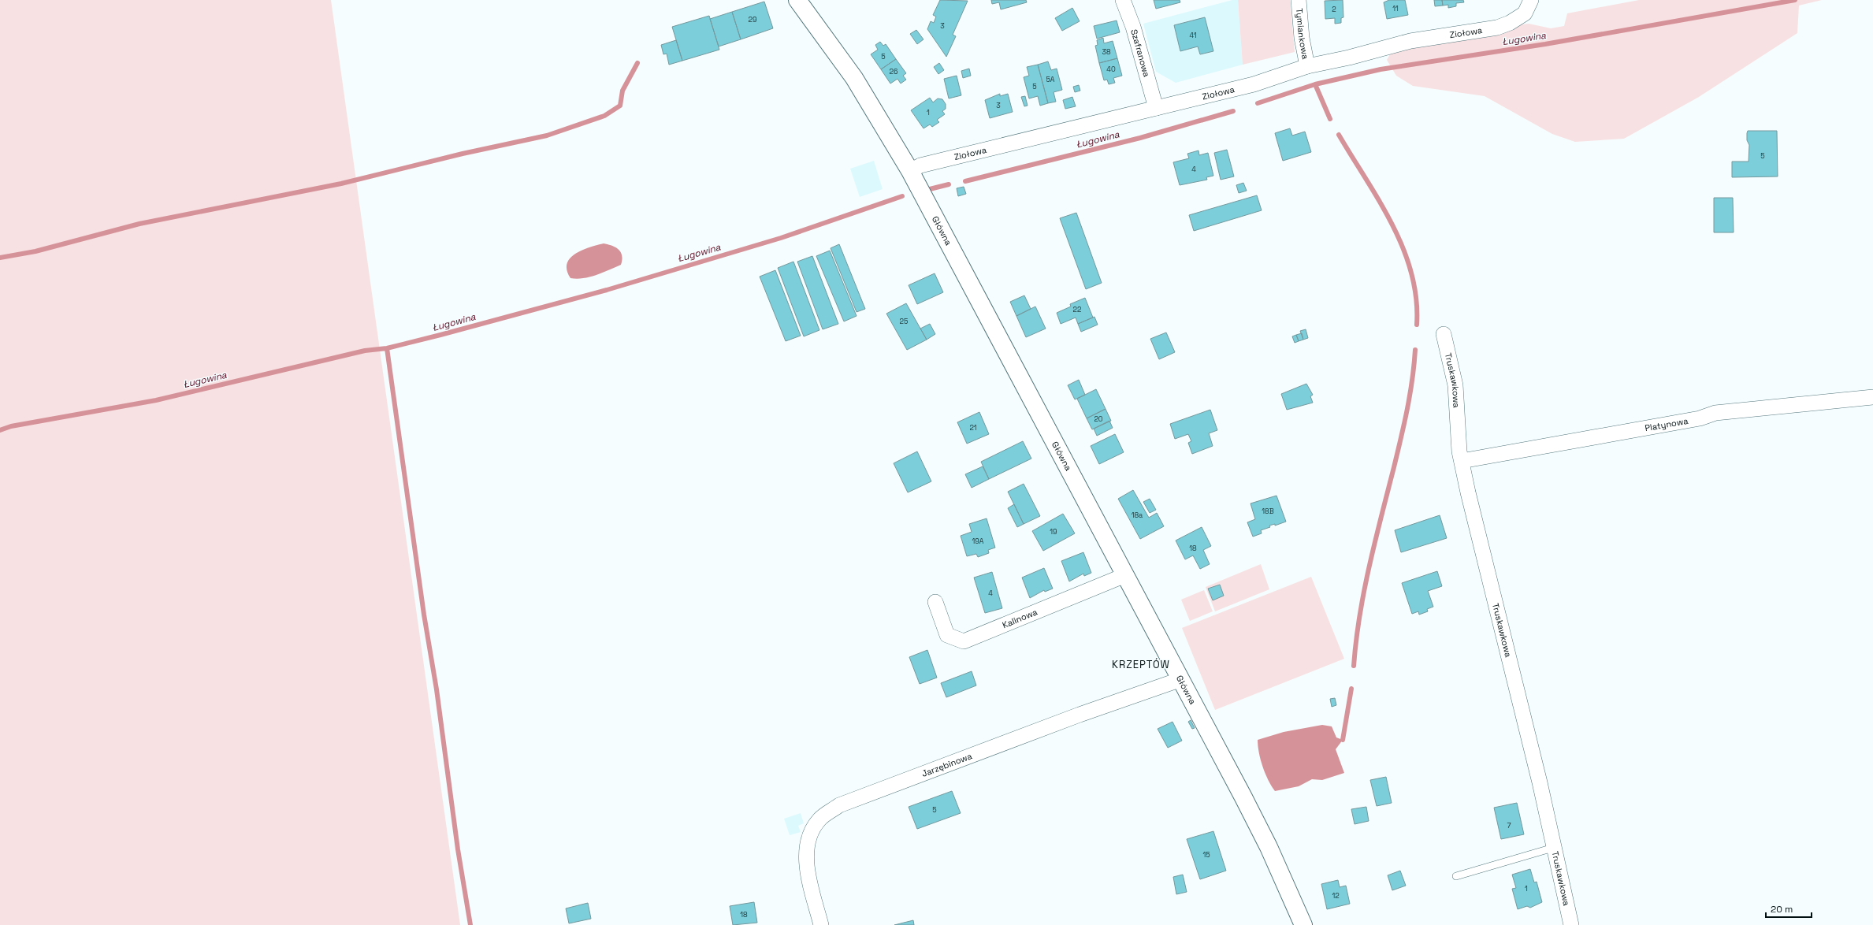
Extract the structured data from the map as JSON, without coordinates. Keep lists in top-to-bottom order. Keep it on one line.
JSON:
{"streets":{"street":["Ziołowa","Tymiankowa","Szafranowa","Główna","Truskawkowa","Platynowa","Kalinowa","Jarzębinowa"]},"crossings":[["Ziołowa","Tymiankowa"],["Ziołowa","Szafranowa"],["Ziołowa","Główna"],["Główna","Kalinowa"],["Główna","Jarzębinowa"],["Truskawkowa","Platynowa"]],"districts":["KRZEPTÓW"],"water":["Ługowina"],"house_numbers":["11","2","29","3","41","38","5","40","26","5A","5","3","1","5","4","22","25","20","21","18B","18a","19","19A","18","4","5","7","15","1","12","18"],"scale_bar":"20 m"}
